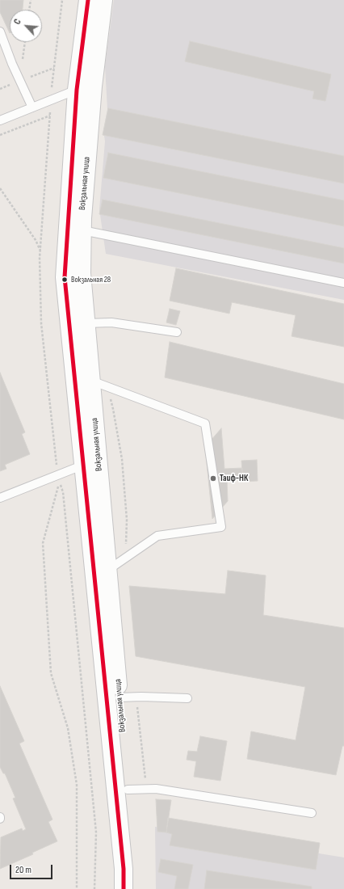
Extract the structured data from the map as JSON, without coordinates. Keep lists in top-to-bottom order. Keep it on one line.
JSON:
{"streets":{"main road":["Вокзальная улица"]},"places":["Вокзальная 28","Таиф-НК"],"scale_bar":"20 m","north":"top left"}
